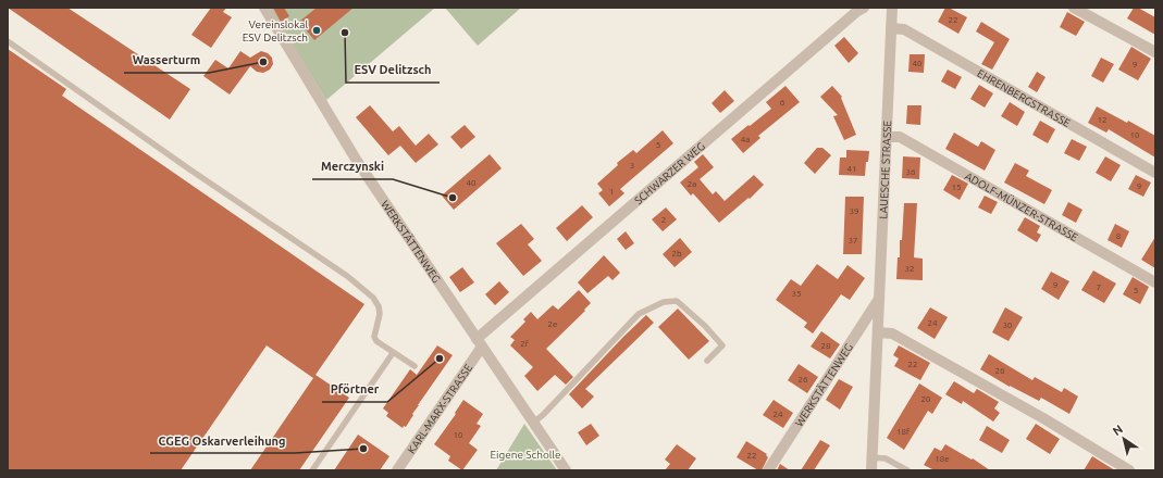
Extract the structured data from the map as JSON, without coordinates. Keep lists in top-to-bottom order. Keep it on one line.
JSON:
{"streets":{"street":["EHRENBERGSTRASSE","LAUESCHE STRASSE","SCHWARZER WEG","ADOLF-MÜNZER-STRASSE","WERKSTÄTTENWEG","KARL-MARX-STRASSE"]},"crossings":[["EHRENBERGSTRASSE","LAUESCHE STRASSE"],["LAUESCHE STRASSE","ADOLF-MÜNZER-STRASSE"],["LAUESCHE STRASSE","WERKSTÄTTENWEG"],["SCHWARZER WEG","WERKSTÄTTENWEG"],["SCHWARZER WEG","KARL-MARX-STRASSE"],["WERKSTÄTTENWEG","KARL-MARX-STRASSE"]],"parks":["Eigene Scholle"],"places":["Vereinslokal ESV Delitzsch","ESV Delitzsch","Wasserturm","Merczynski","Pförtner","CGEG Oskarverleihung"],"house_numbers":["22","40","9","6","12","10","4a","5","3","41","36","40","2a","9","15","1","39","2","8","37","2b","32","9","7","5","35","24","2e","30","2f","28","22","26","26","20","24","18f","10","22","18e"],"north":"top left"}
